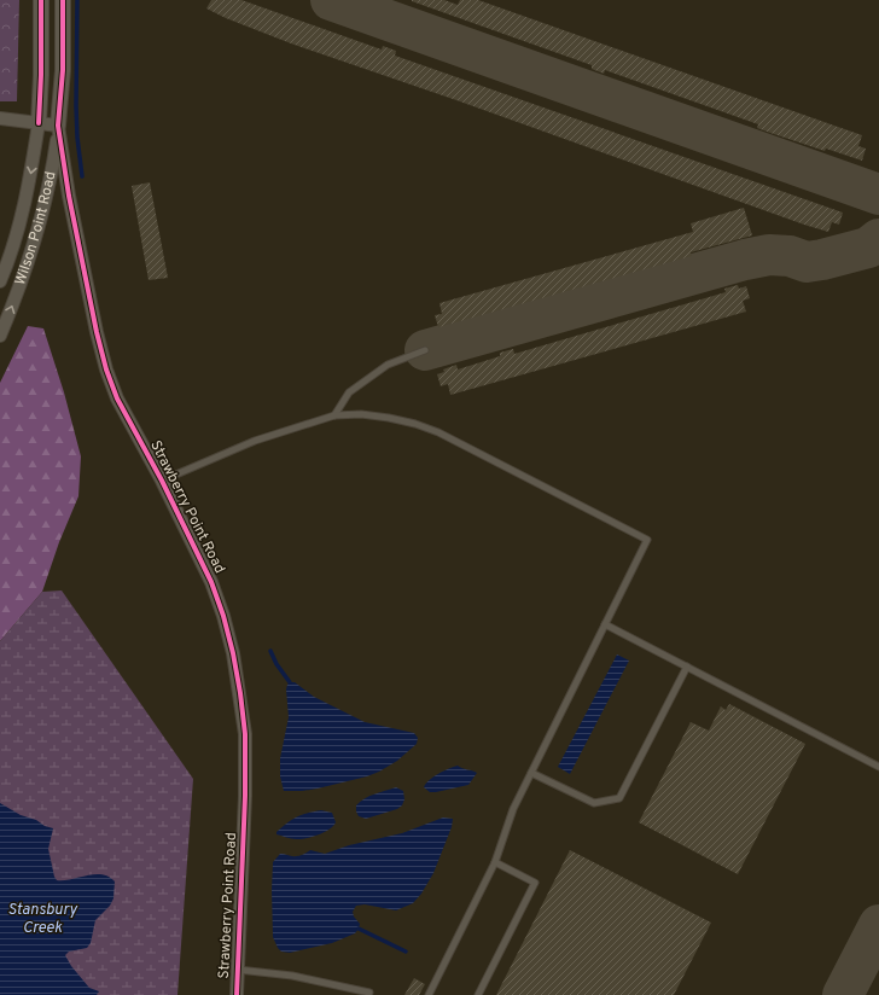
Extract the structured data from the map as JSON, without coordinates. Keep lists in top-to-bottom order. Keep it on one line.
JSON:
{"streets":{"street":["Wilson Point Road","Strawberry Point Road"]},"crossings":[["Wilson Point Road","Strawberry Point Road"]],"water":["Stansbury Creek"]}
